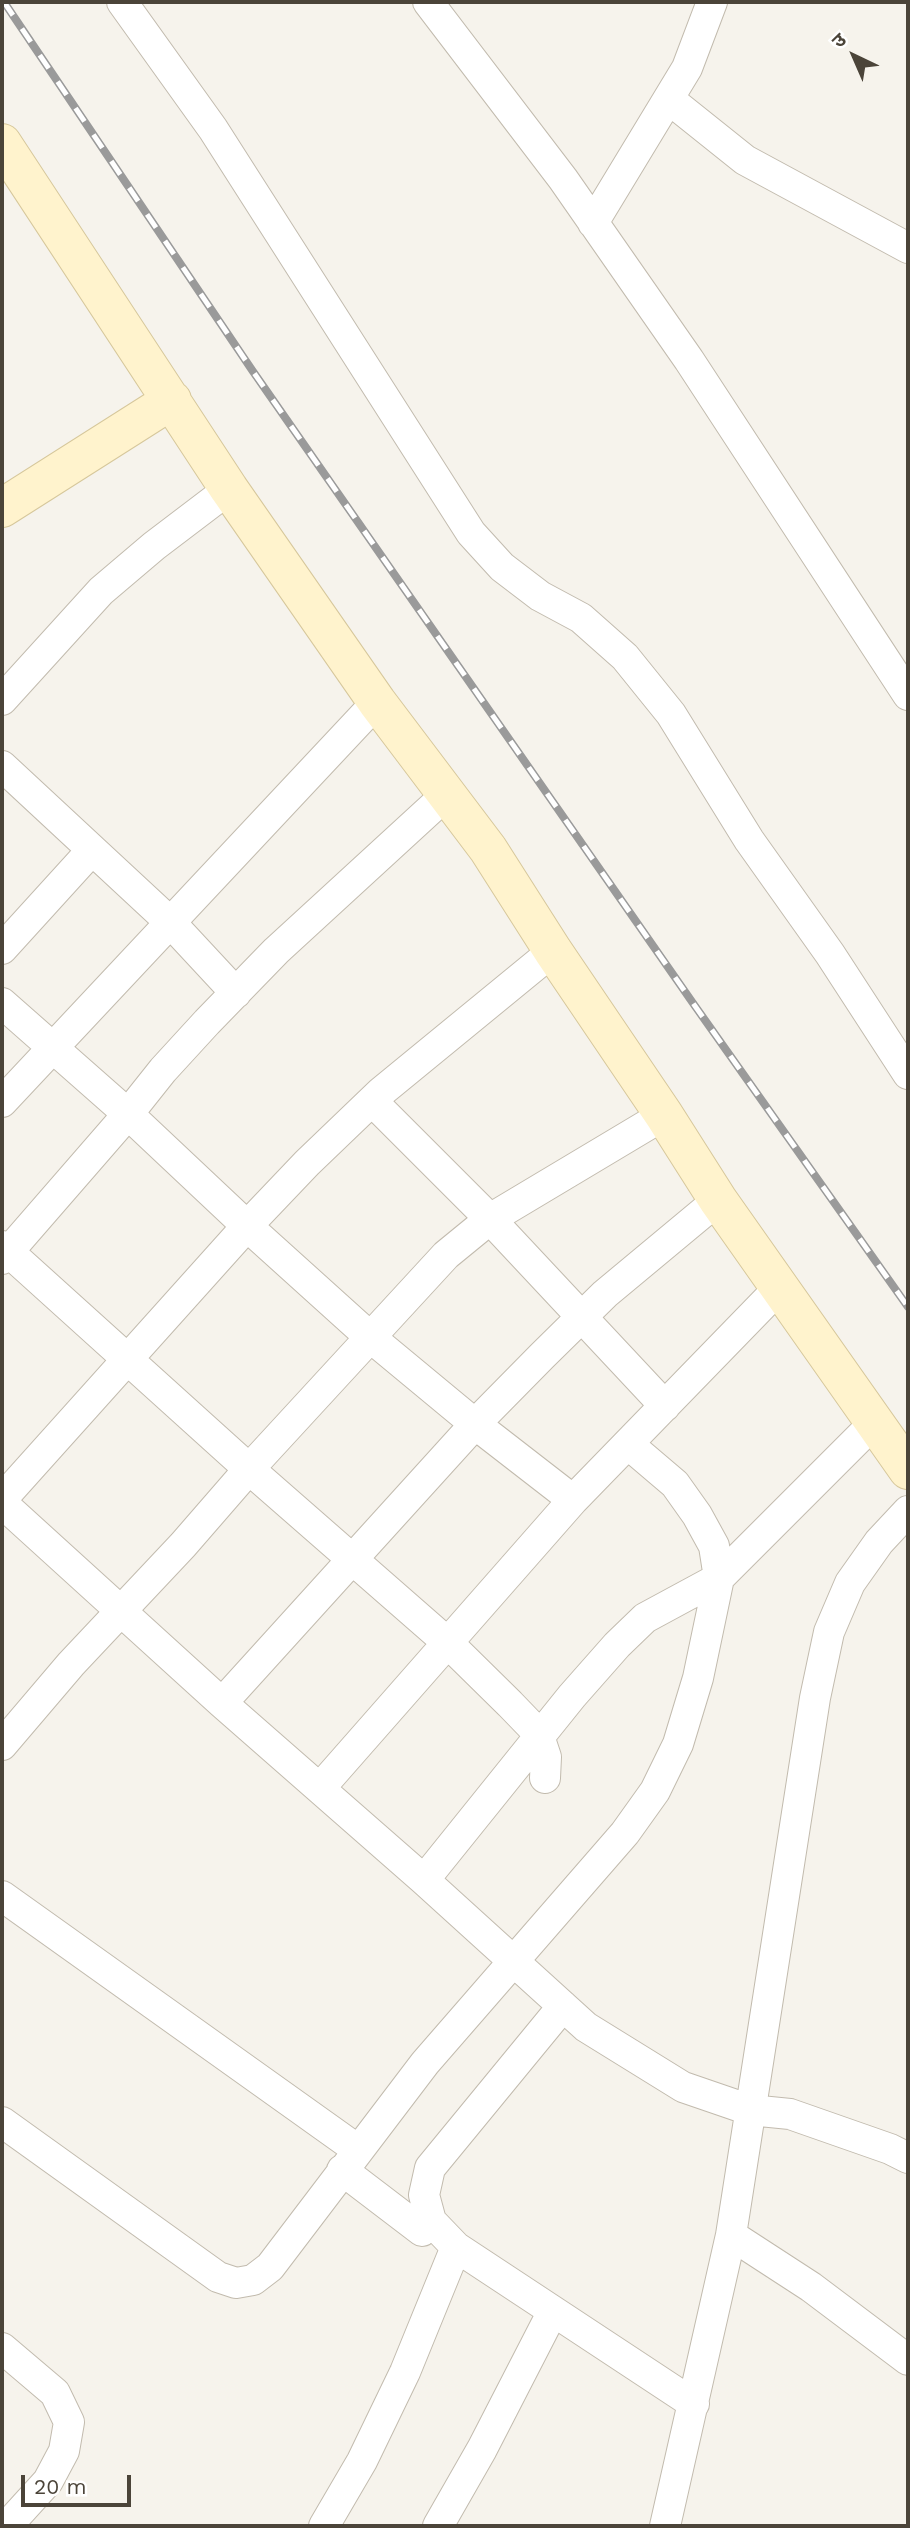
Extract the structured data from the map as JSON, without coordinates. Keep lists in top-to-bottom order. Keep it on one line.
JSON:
{"scale_bar":"20 m","north":"top left"}
